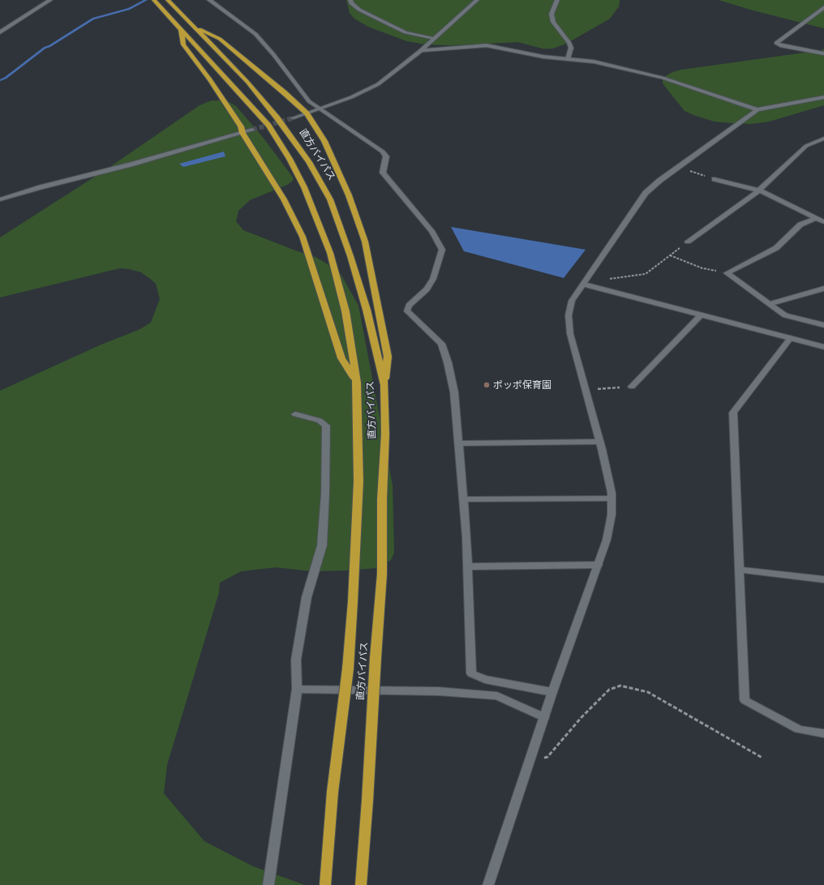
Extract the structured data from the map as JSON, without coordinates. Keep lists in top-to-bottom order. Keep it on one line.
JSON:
{"streets":{"highway":["直方バイパス"]},"places":["ポッポ保育園"]}
